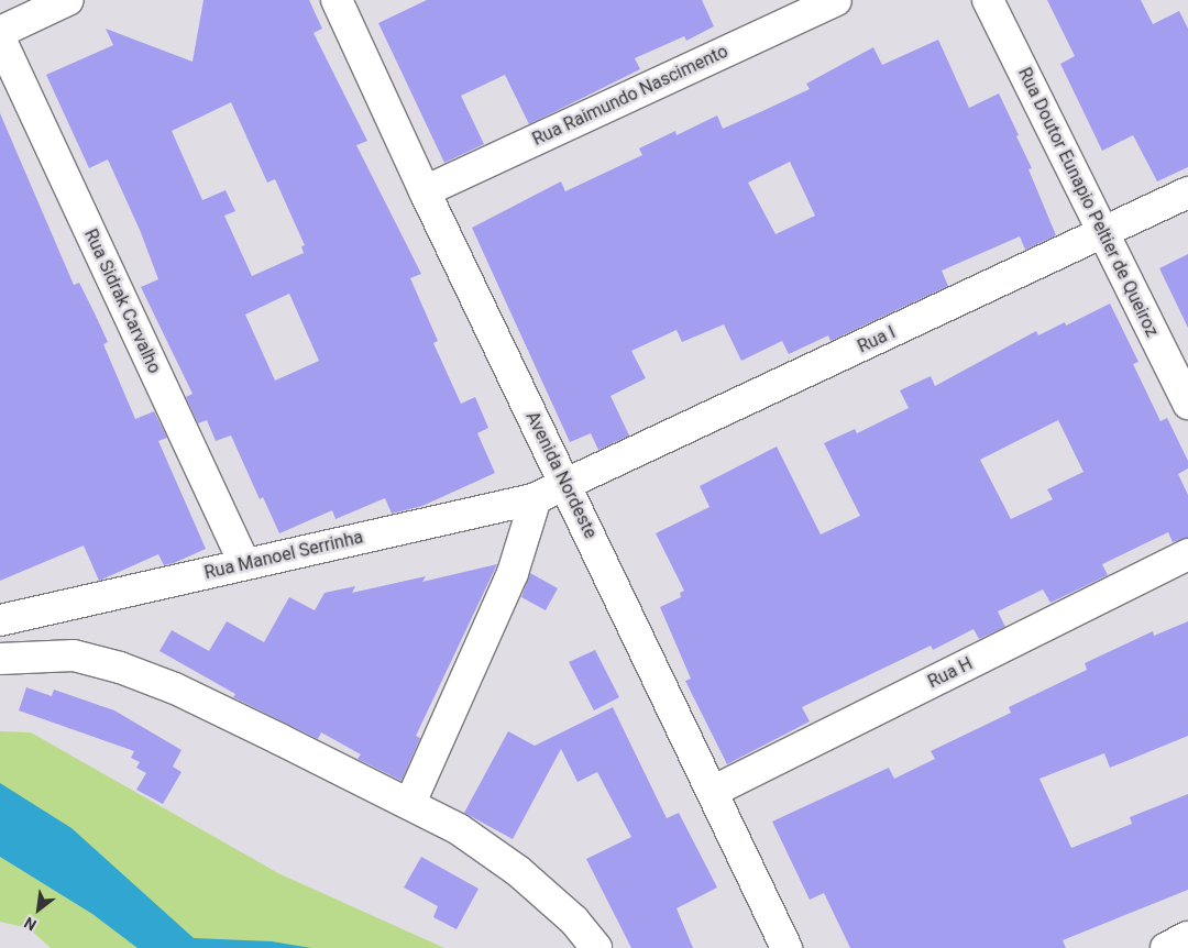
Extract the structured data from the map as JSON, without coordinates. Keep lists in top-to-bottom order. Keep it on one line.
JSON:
{"streets":{"street":["Rua Raimundo Nascimento","Rua Doutor Eunapio Peltier de Queiroz","Rua Sidrak Carvalho","Rua I","Avenida Nordeste","Rua Manoel Serrinha","Rua H"]},"crossings":[["Rua Raimundo Nascimento","Avenida Nordeste"],["Rua Doutor Eunapio Peltier de Queiroz","Rua I"],["Rua Sidrak Carvalho","Rua Manoel Serrinha"],["Rua I","Avenida Nordeste"],["Rua I","Rua Manoel Serrinha"],["Avenida Nordeste","Rua Manoel Serrinha"],["Avenida Nordeste","Rua H"]],"north":"bottom left"}
